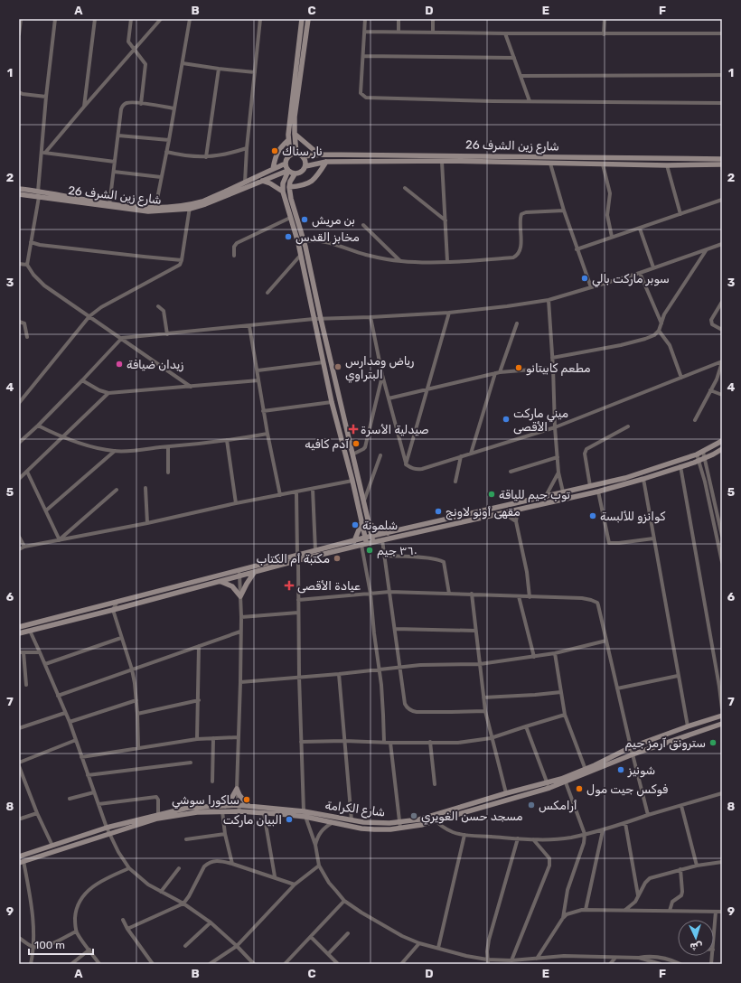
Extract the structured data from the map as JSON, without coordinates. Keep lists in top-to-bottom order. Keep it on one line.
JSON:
{"streets":{"street":["شارع زين الشرف 26","شارع الكرامة"]},"places":{"other":["نار سناك","بن مريش","مخابز القدس","سوبر ماركت بالي","زيدان ضيافة","رياض ومدارس البتراوي","مطعم كابيتانو","ميني ماركت الأقصى","آدم كافيه","توب جيم للياقة","مقهى أونو لاونج","كوانزو للألبسة","شلمونة","٣٦٠ جيم","مكتبة أم الكتاب","سترونق آرمز جيم","شونيز","فوكس جيت مول","ساكورا سوشي","أرامكس","مسجد حسن الغويري","البيان ماركت"],"health":["صيدلية الأسرة","عيادة الأقصى"]},"scale_bar":"100 m","north":"bottom","grid":{"columns":["A","B","C","D","E","F"],"rows":["1","2","3","4","5","6","7","8","9"]}}
